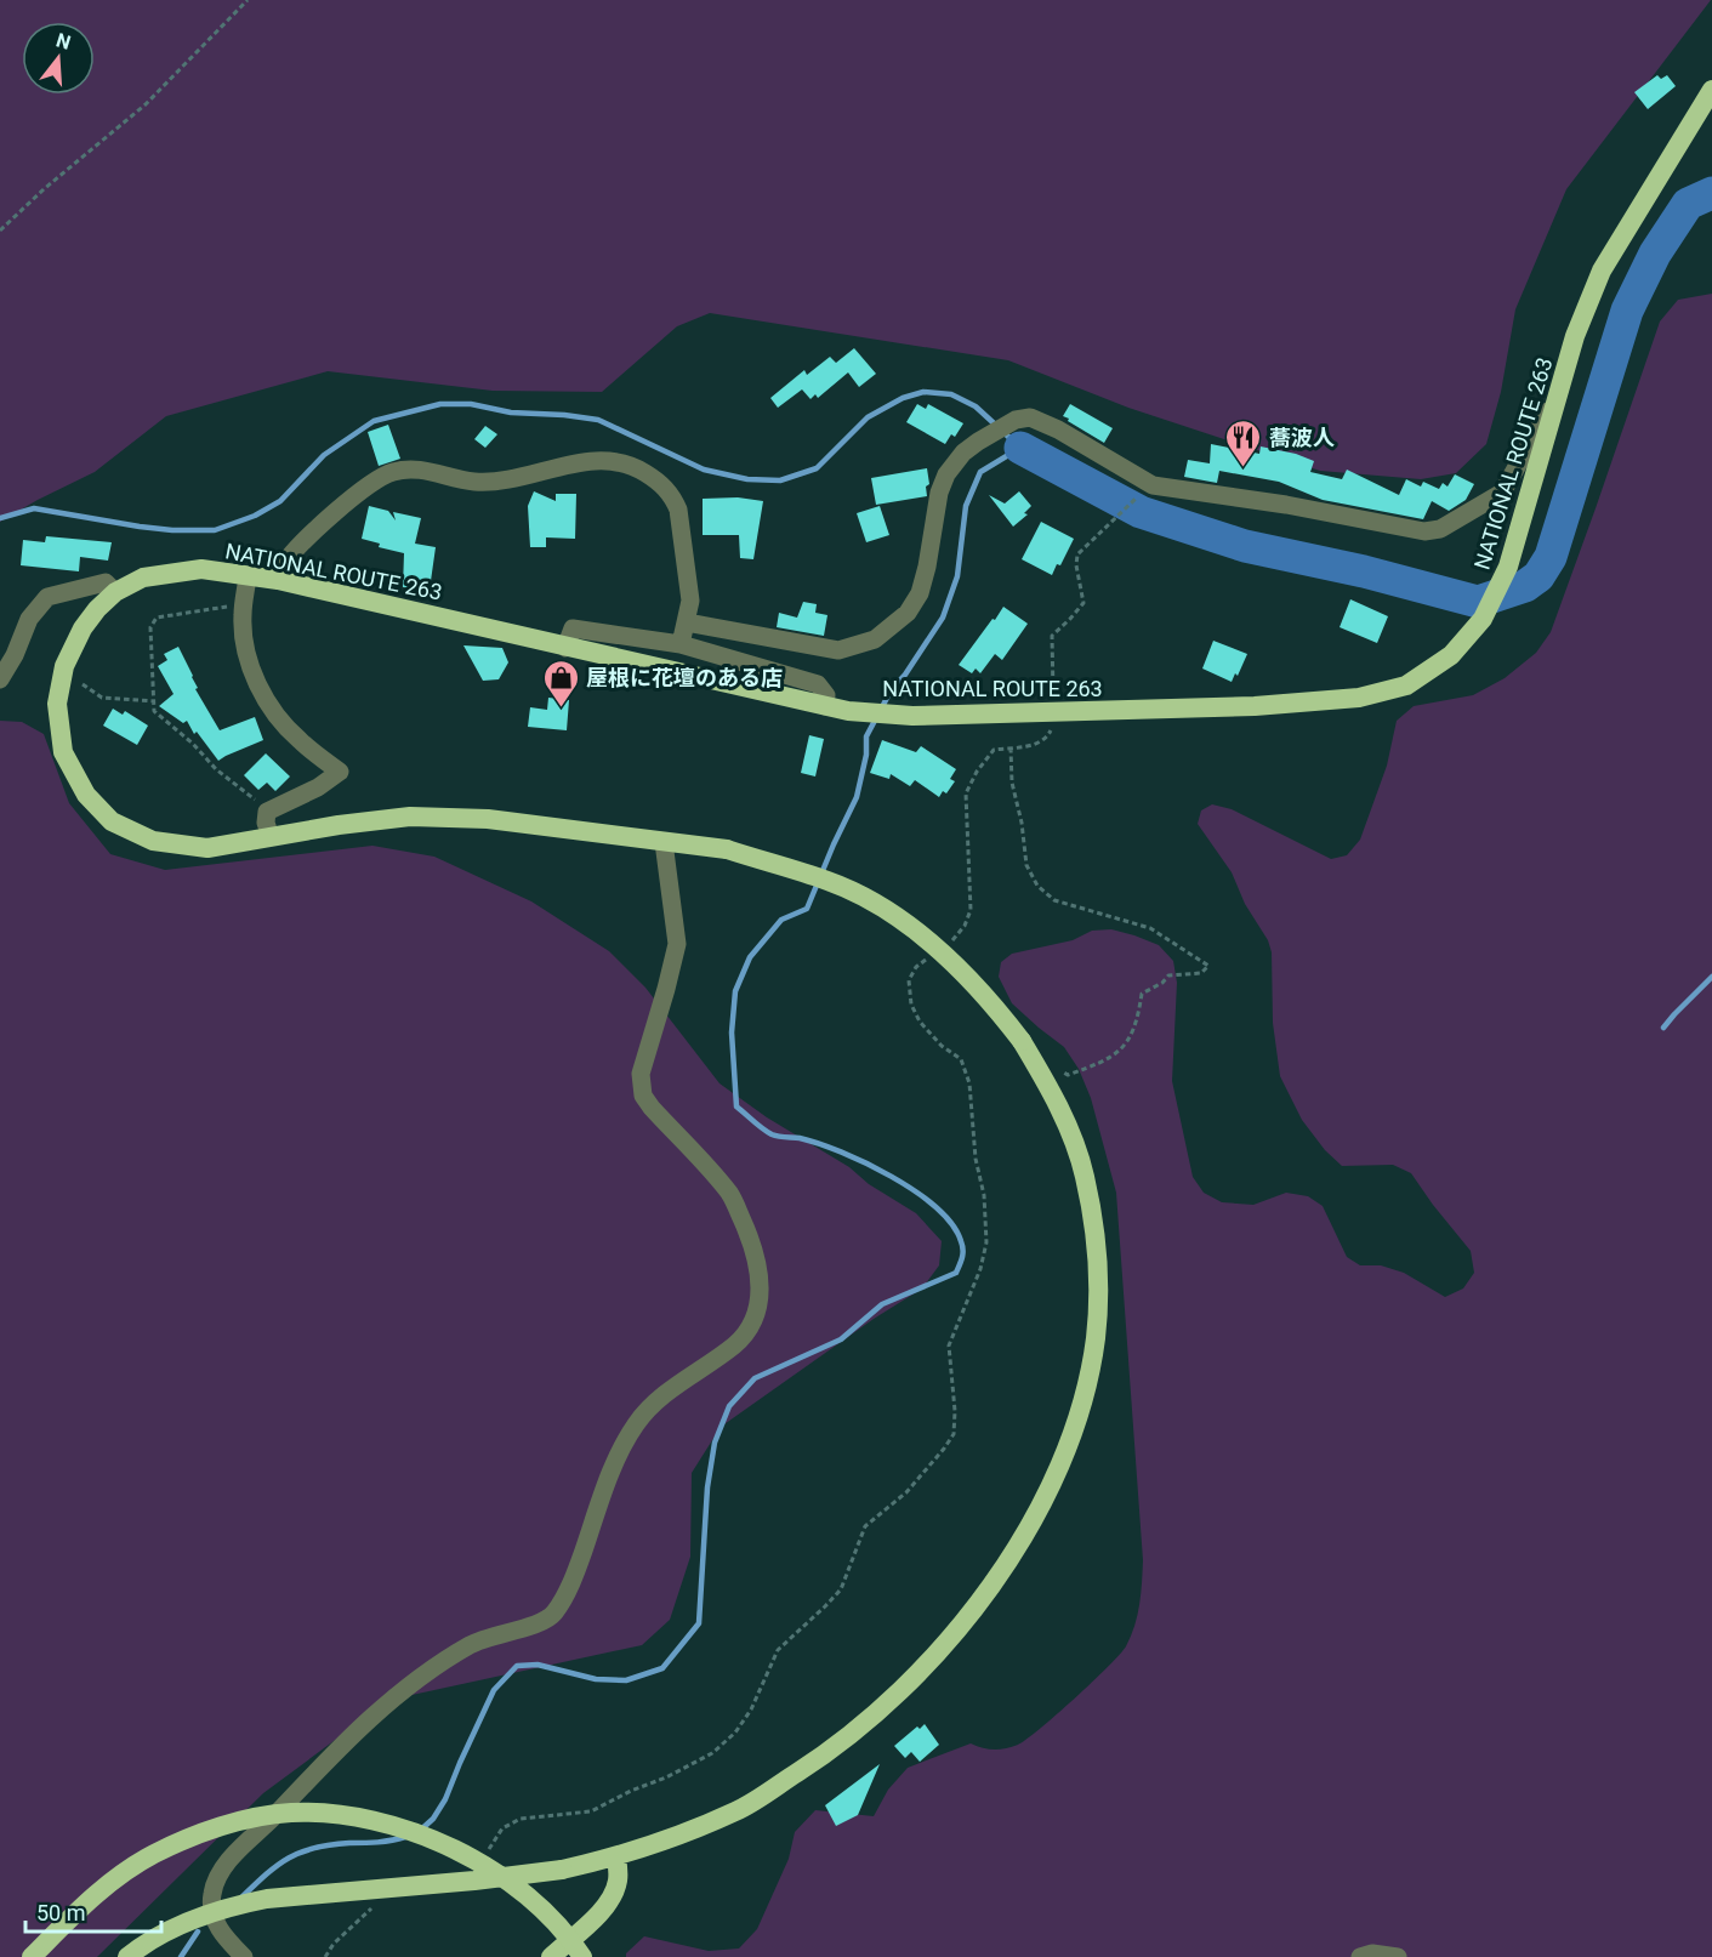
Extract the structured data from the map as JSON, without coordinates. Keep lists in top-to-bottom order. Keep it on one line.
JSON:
{"streets":{"highway":["NATIONAL ROUTE 263"]},"places":{"restaurant":["蕎波人"],"shop":["屋根に花壇のある店"]},"scale_bar":"50 m","north":"top"}
